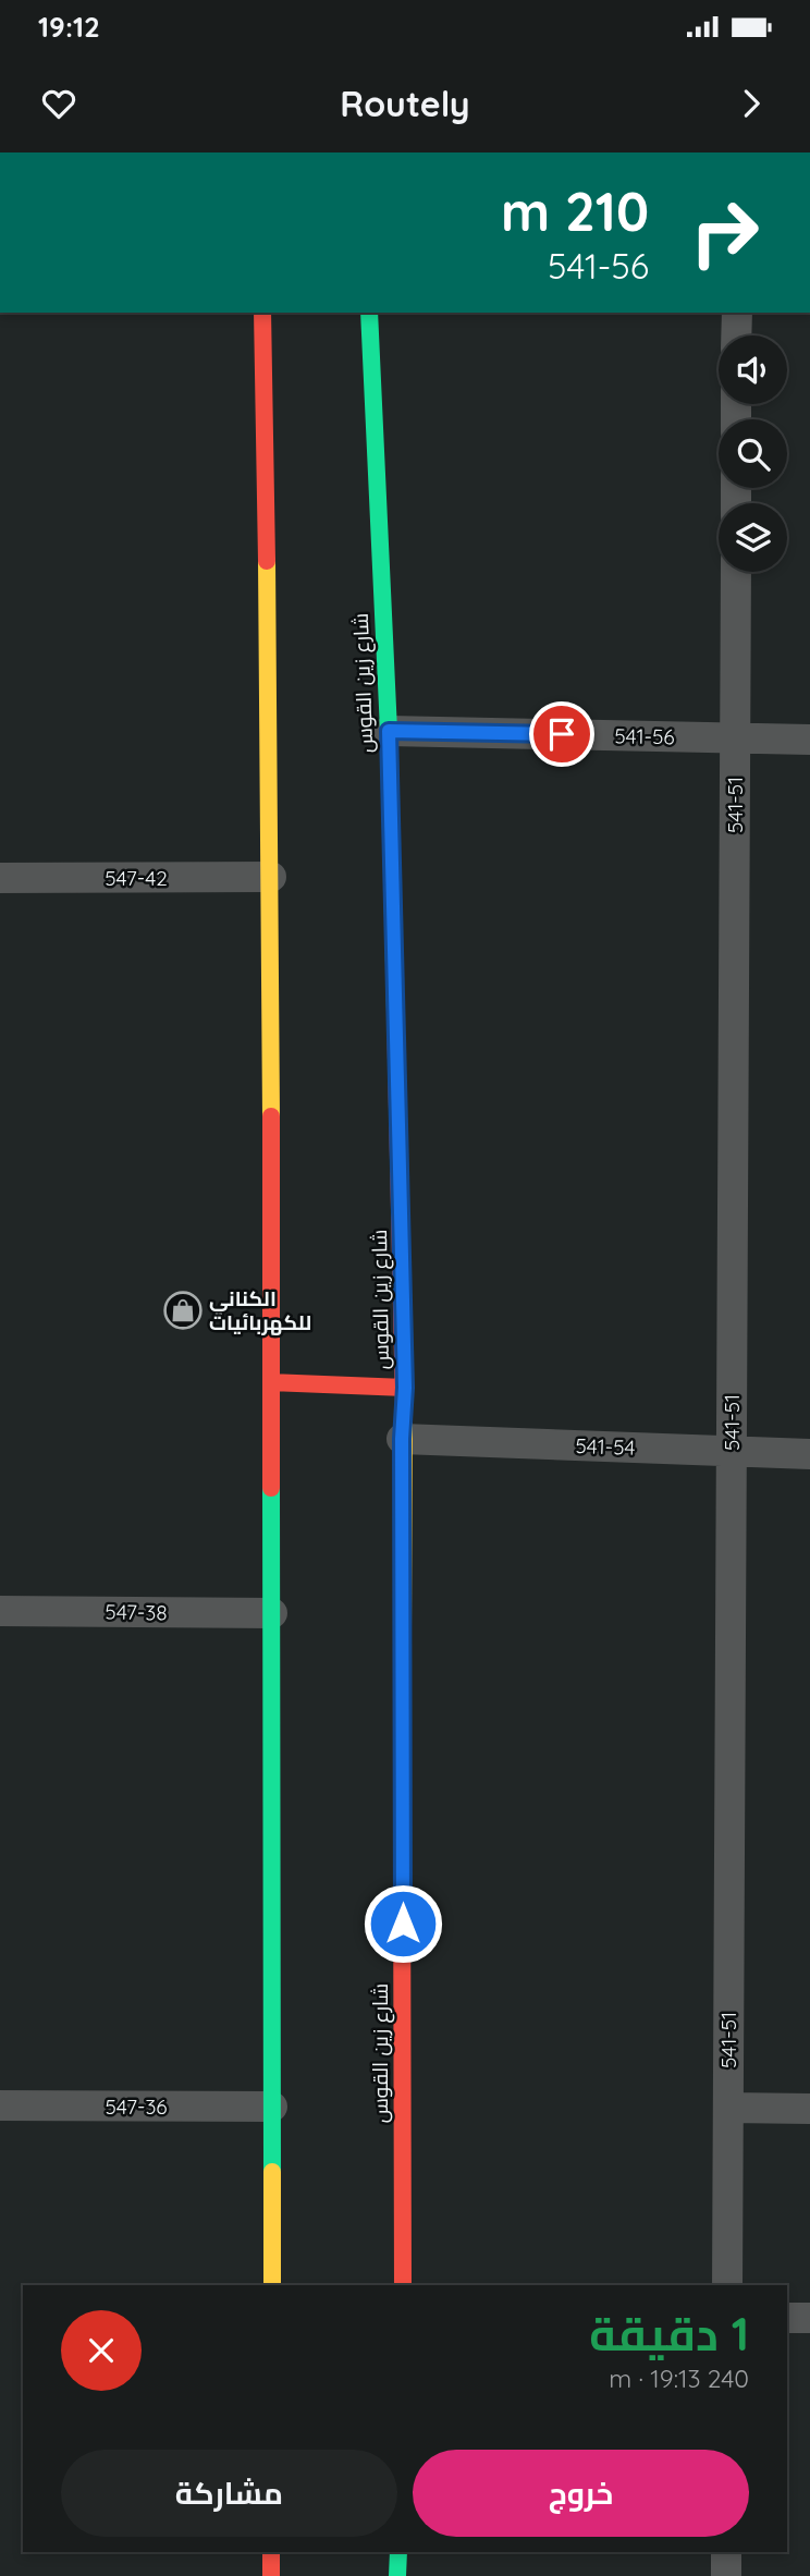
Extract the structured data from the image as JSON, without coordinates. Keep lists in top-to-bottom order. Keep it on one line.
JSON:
{"streets":{"main road":["شارع زين القوس"],"street":["541-56","541-51","547-42","541-54","547-38","547-36"]},"crossings":[["شارع زين القوس","541-56"],["شارع زين القوس","541-54"],["541-56","541-51"],["541-51","541-54"]],"places":{"shop":["الكناني للكهربائيات"]},"page":{"status":"19:12","header":"Routely","turn":["210 m","541-56"],"heading":["1 دقيقة","240 m · 19:13"],"buttons":["خروج","مشاركة"]}}
